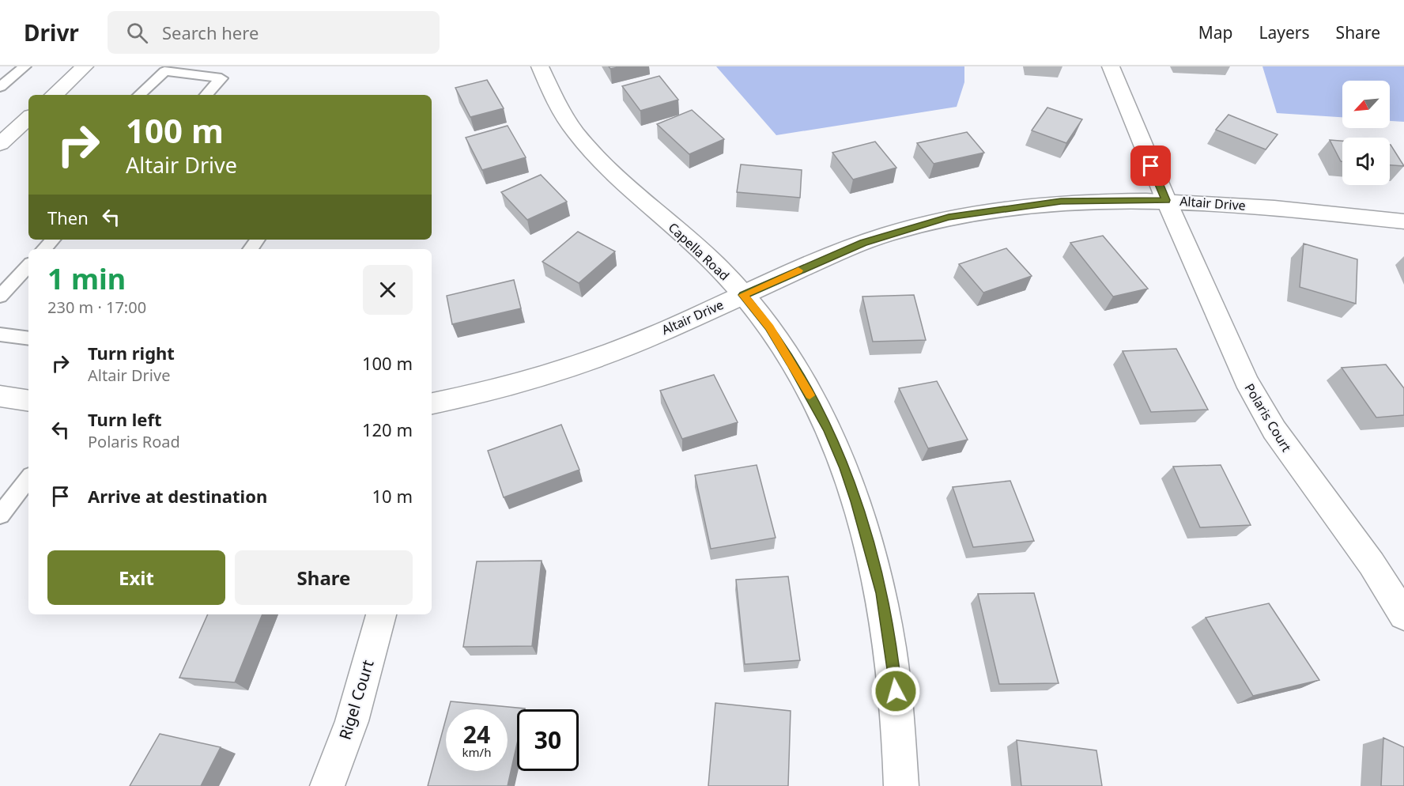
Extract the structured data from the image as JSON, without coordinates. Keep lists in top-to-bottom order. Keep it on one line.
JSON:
{"streets":{"street":["Altair Drive","Capella Road","Polaris Court","Rigel Court"]},"crossings":[["Altair Drive","Capella Road"],["Altair Drive","Polaris Court"]],"north":"bottom left","page":{"header":"Drivr","search":"Search here","nav":["Map","Layers","Share"],"turn":["100 m","Altair Drive"],"then":"Then","heading":["1 min","230 m · 17:00"],"list":[{"name":"Turn right","note":"Altair Drive","value":"100 m"},{"name":"Turn left","note":"Polaris Road","value":"120 m"},{"name":"Arrive at destination","value":"10 m"}],"buttons":["Exit","Share"],"speed":"24 km/h","limit":"30"}}
